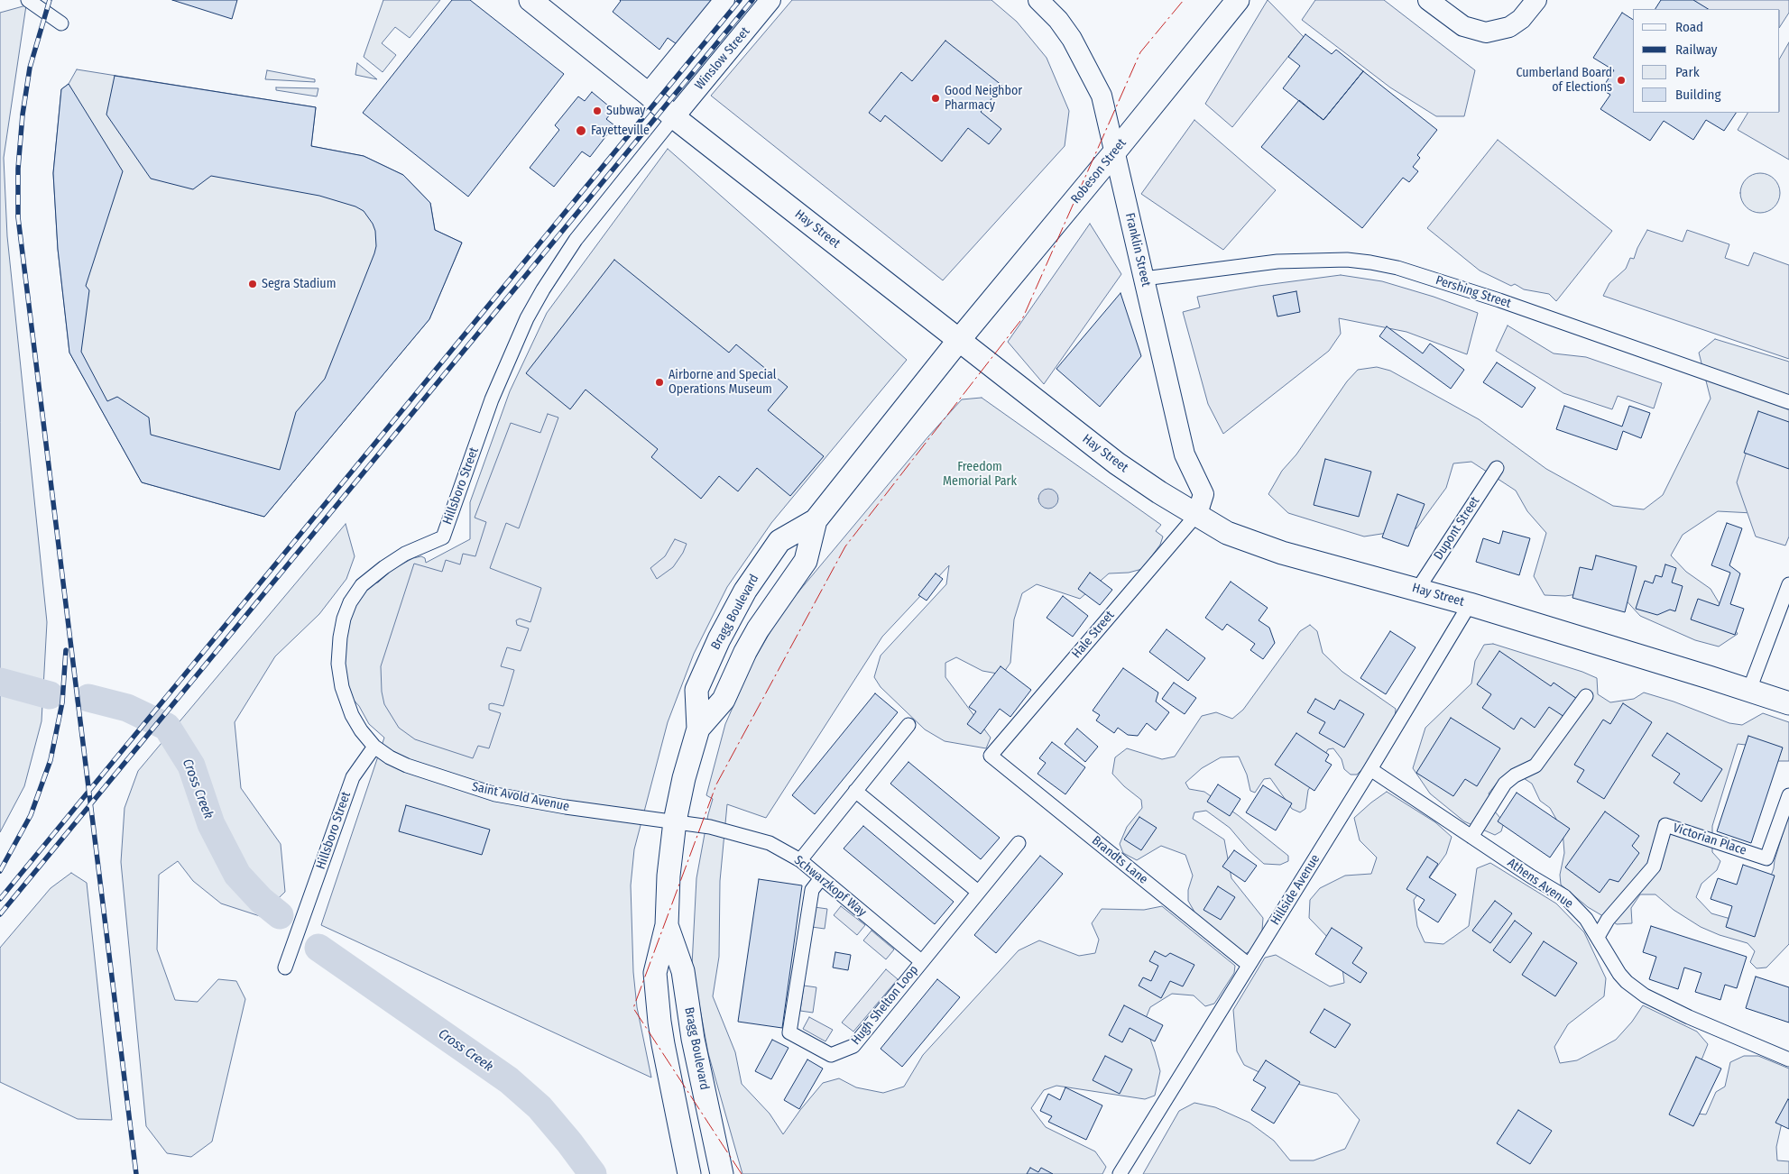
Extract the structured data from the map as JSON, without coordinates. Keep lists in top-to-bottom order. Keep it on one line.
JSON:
{"streets":{"main road":["Robeson Street","Hay Street","Bragg Boulevard"],"street":["Winslow Street","Franklin Street","Pershing Street","Hillsboro Street","Dupont Street","Hale Street","Saint Avold Avenue","Victorian Place","Brandts Lane","Athens Avenue","Schwarzkopf Way","Hillside Avenue","Hugh Shelton Loop"]},"crossings":[["Winslow Street","Hay Street"],["Winslow Street","Hillsboro Street"],["Robeson Street","Hay Street"],["Robeson Street","Franklin Street"],["Robeson Street","Bragg Boulevard"],["Hay Street","Franklin Street"],["Hay Street","Hillsboro Street"],["Hay Street","Dupont Street"],["Hay Street","Bragg Boulevard"],["Hay Street","Hale Street"],["Hay Street","Hillside Avenue"],["Franklin Street","Pershing Street"],["Franklin Street","Hale Street"],["Hillsboro Street","Saint Avold Avenue"],["Bragg Boulevard","Saint Avold Avenue"],["Bragg Boulevard","Schwarzkopf Way"],["Hale Street","Brandts Lane"],["Saint Avold Avenue","Schwarzkopf Way"],["Victorian Place","Athens Avenue"],["Brandts Lane","Hillside Avenue"],["Athens Avenue","Hillside Avenue"],["Schwarzkopf Way","Hugh Shelton Loop"]],"water":["Cross Creek"],"parks":["Freedom Memorial Park"],"places":["Cumberland Board of Elections","Good Neighbor Pharmacy","Subway","Fayetteville","Segra Stadium","Airborne and Special Operations Museum"],"legend":["Road","Railway","Park","Building"]}
